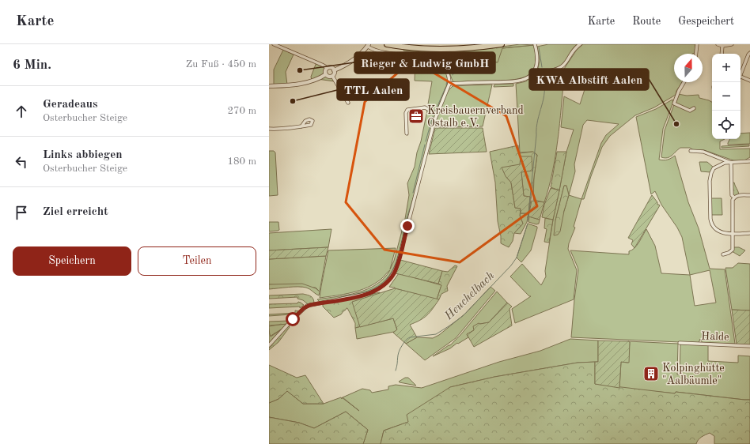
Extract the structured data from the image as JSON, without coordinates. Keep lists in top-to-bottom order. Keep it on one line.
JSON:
{"streets":{"street":["Halde"]},"water":["Heuchelbach"],"places":{"other":["Rieger & Ludwig GmbH","TTL Aalen","KWA Albstift Aalen"],"office":["Kreisbauernverband Ostalb e.V."],"building":["Kolpinghütte \"Aalbäumle\""]},"north":"top","page":{"header":"Karte","nav":["Karte","Route","Gespeichert"],"heading":["6 Min.","Zu Fuß · 450 m"],"map_buttons":["+","−"],"list":[["Geradeaus","Osterbucher Steige","270 m"],["Links abbiegen","Osterbucher Steige","180 m"],"Ziel erreicht"],"buttons":["Speichern","Teilen"]}}
